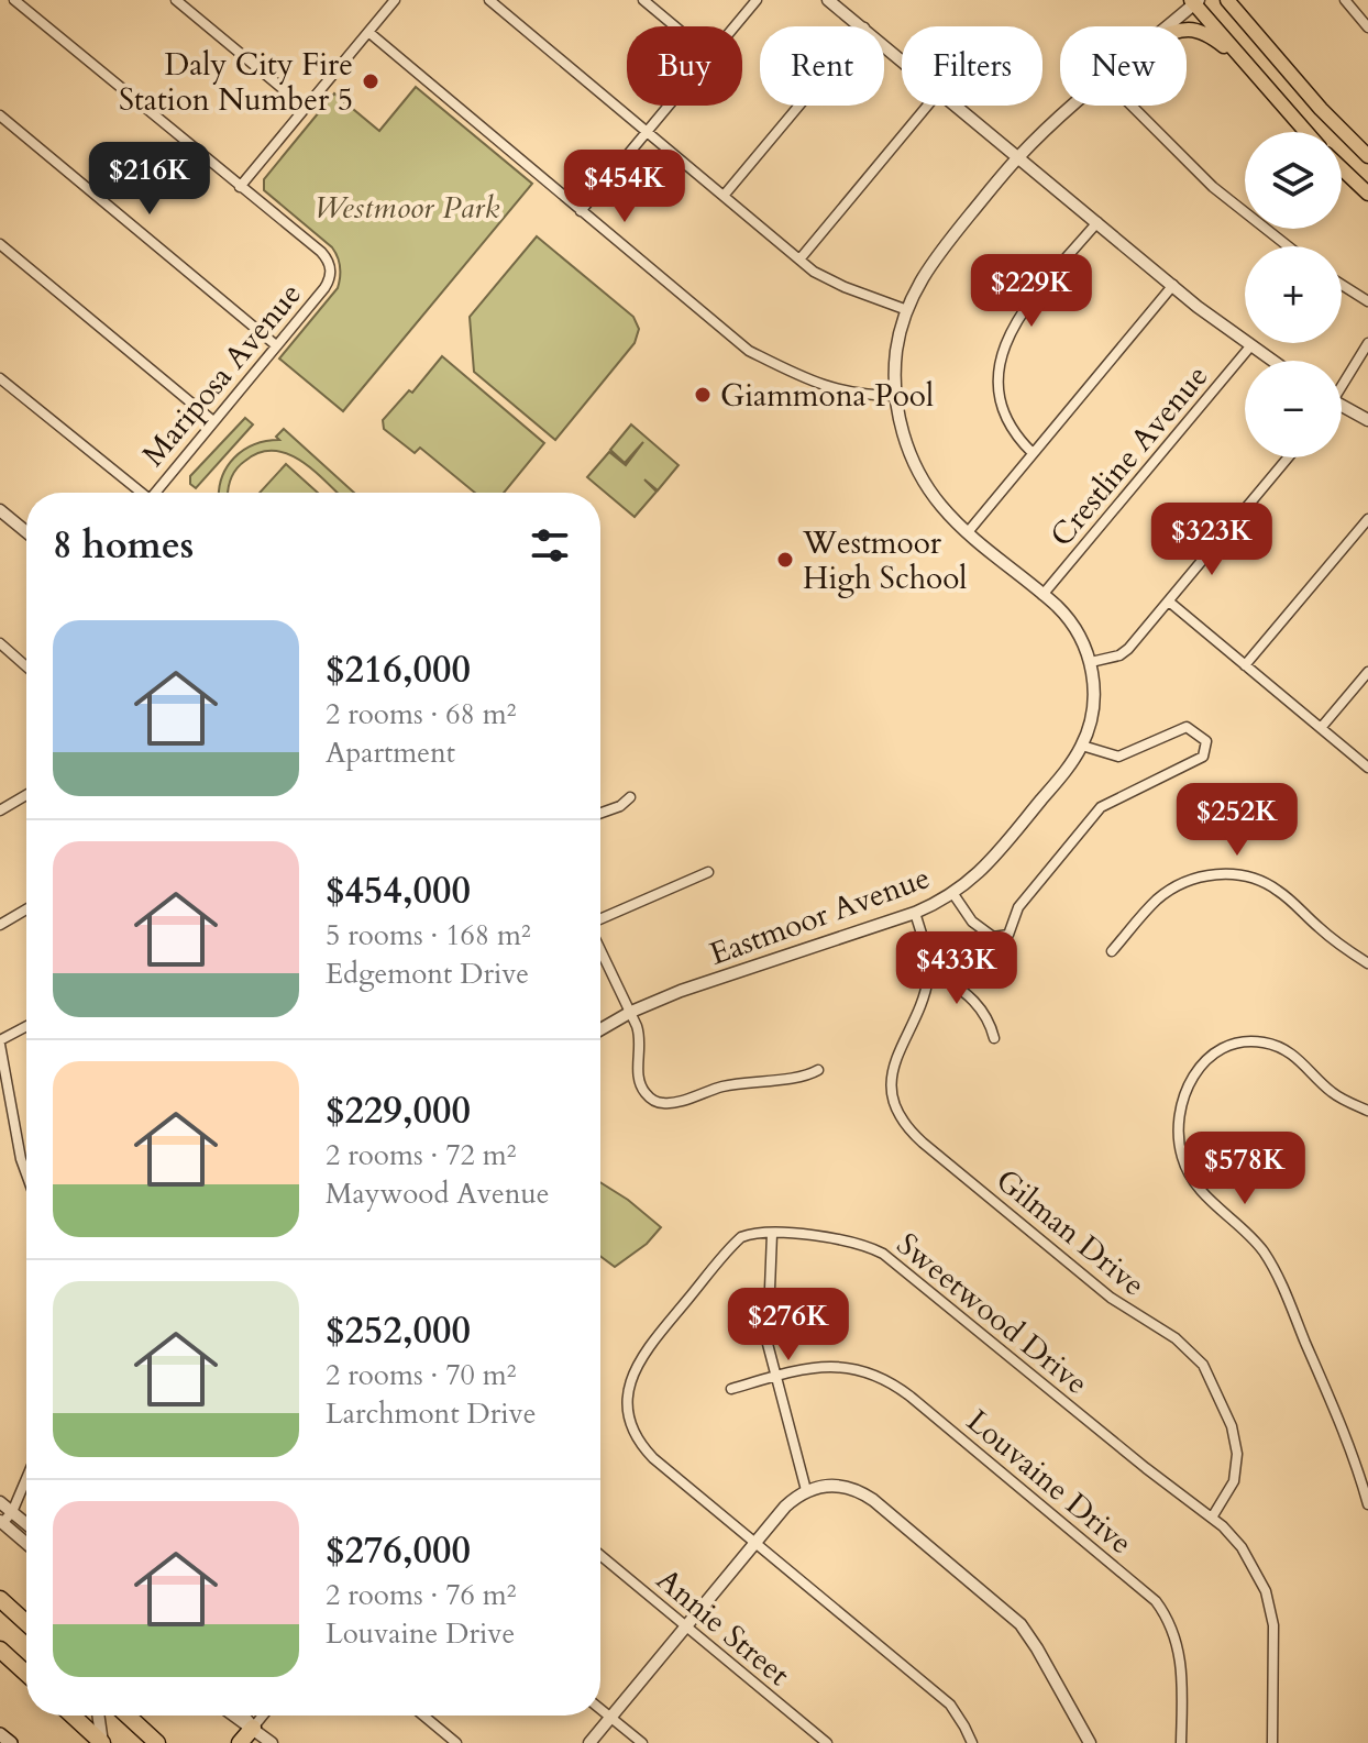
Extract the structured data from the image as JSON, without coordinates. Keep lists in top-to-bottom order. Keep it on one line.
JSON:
{"streets":{"street":["Mariposa Avenue","Crestline Avenue","Eastmoor Avenue","Gilman Drive","Sweetwood Drive","Louvaine Drive","Annie Street"]},"crossings":[["Gilman Drive","Sweetwood Drive"]],"parks":["Westmoor Park"],"places":["Daly City Fire Station Number 5","Giammona Pool","Westmoor High School"],"page":{"chip":["Buy","Rent","Filters","New"],"map_buttons":["+","−"],"price":["$216K","$454K","$229K","$323K","$252K","$433K","$578K","$276K"],"heading":"8 homes","list":[{"name":"$216,000","note":"2 rooms · 68 m² · Apartment"},{"name":"$454,000","note":"5 rooms · 168 m² · Edgemont Drive"},{"name":"$229,000","note":"2 rooms · 72 m² · Maywood Avenue"},{"name":"$252,000","note":"2 rooms · 70 m² · Larchmont Drive"},{"name":"$276,000","note":"2 rooms · 76 m² · Louvaine Drive"}]}}
